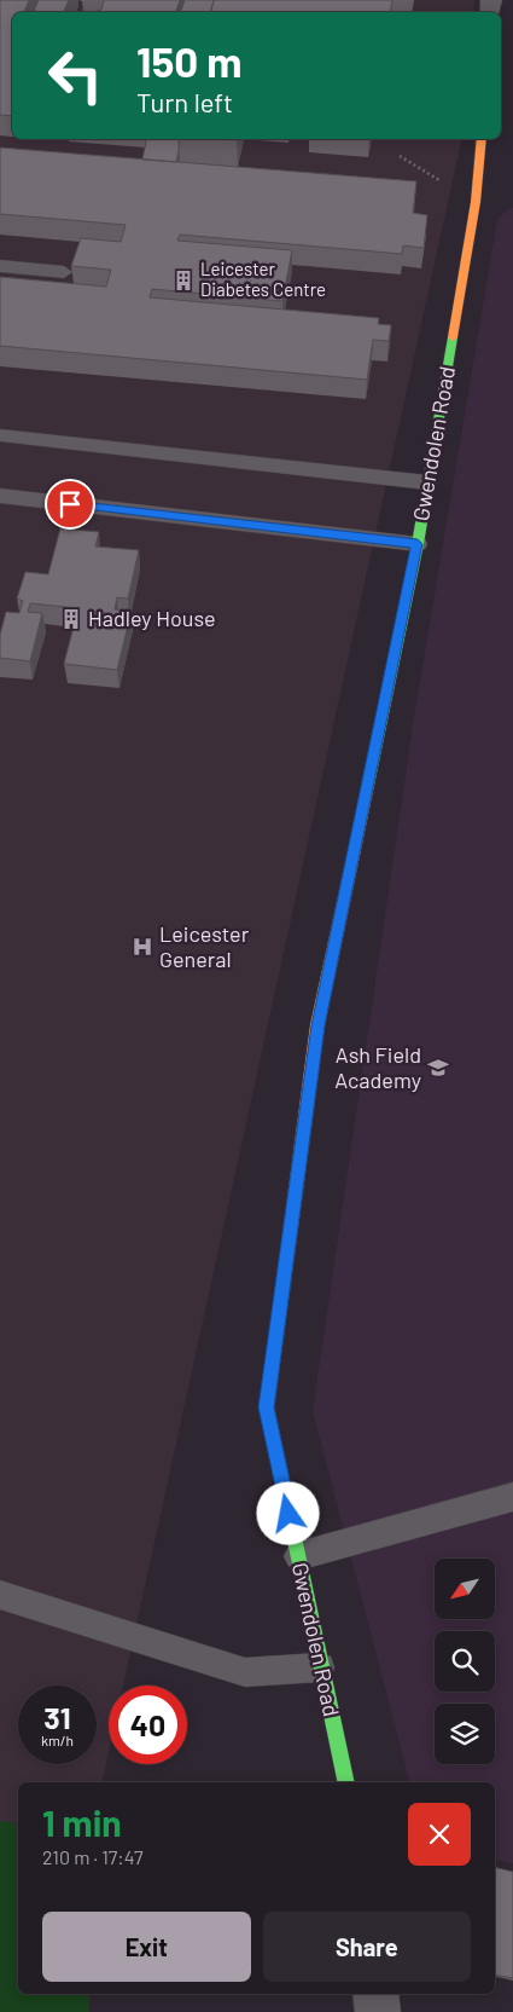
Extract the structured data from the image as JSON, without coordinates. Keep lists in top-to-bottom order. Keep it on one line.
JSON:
{"streets":{"street":["Gwendolen Road"]},"places":{"building":["Leicester Diabetes Centre","Hadley House"],"hospital":["Leicester General"],"school or university":["Ash Field Academy"]},"north":"bottom left","page":{"turn":["150 m","Turn left"],"speed":"31 km/h","limit":"40","heading":["1 min","210 m · 17:47"],"buttons":["Exit","Share"]}}
